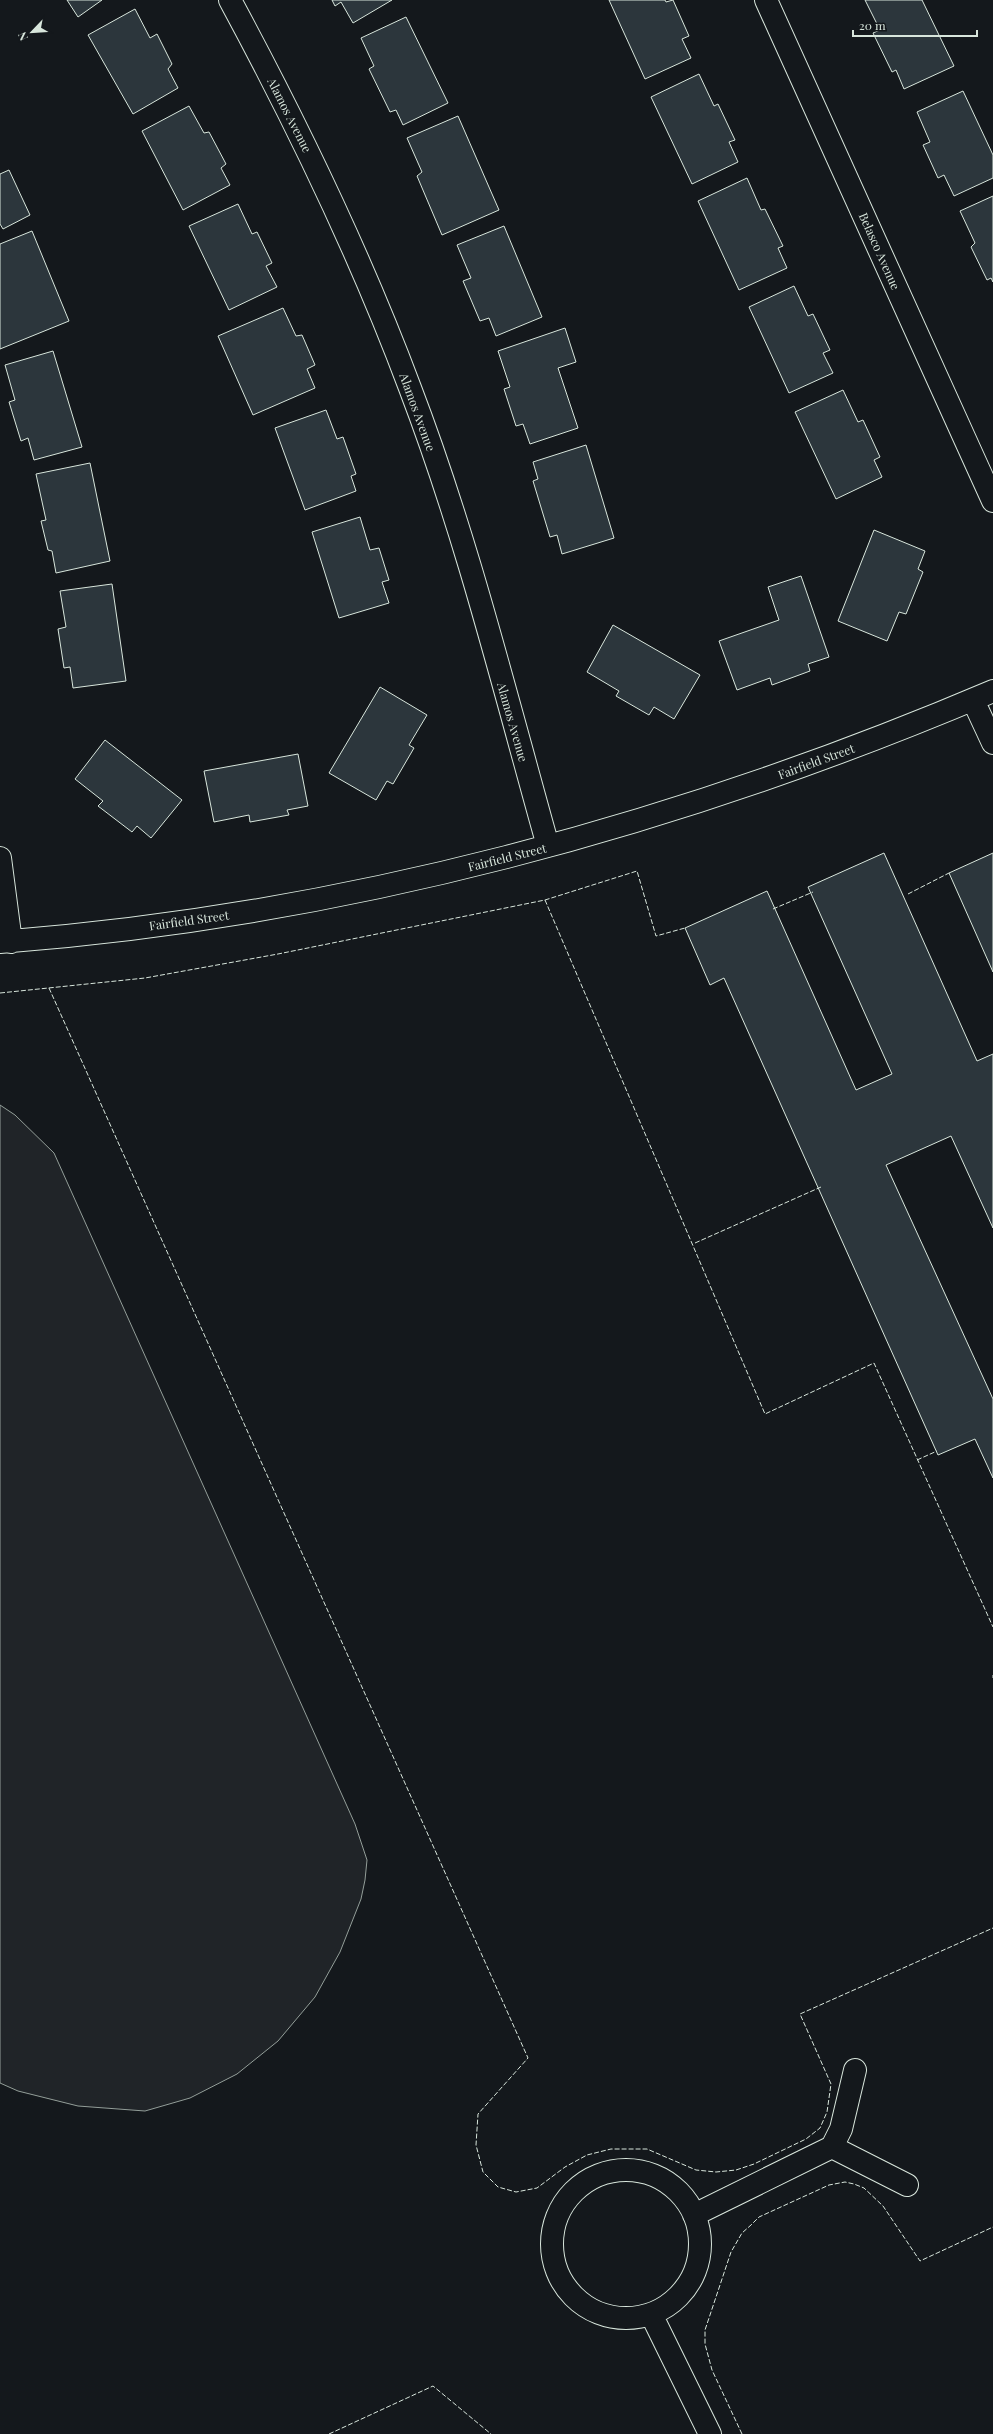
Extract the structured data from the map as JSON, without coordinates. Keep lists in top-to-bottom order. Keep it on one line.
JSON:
{"streets":{"street":["Alamos Avenue","Belasco Avenue","Fairfield Street"]},"crossings":[["Alamos Avenue","Fairfield Street"]],"scale_bar":"20 m","north":"bottom left"}
